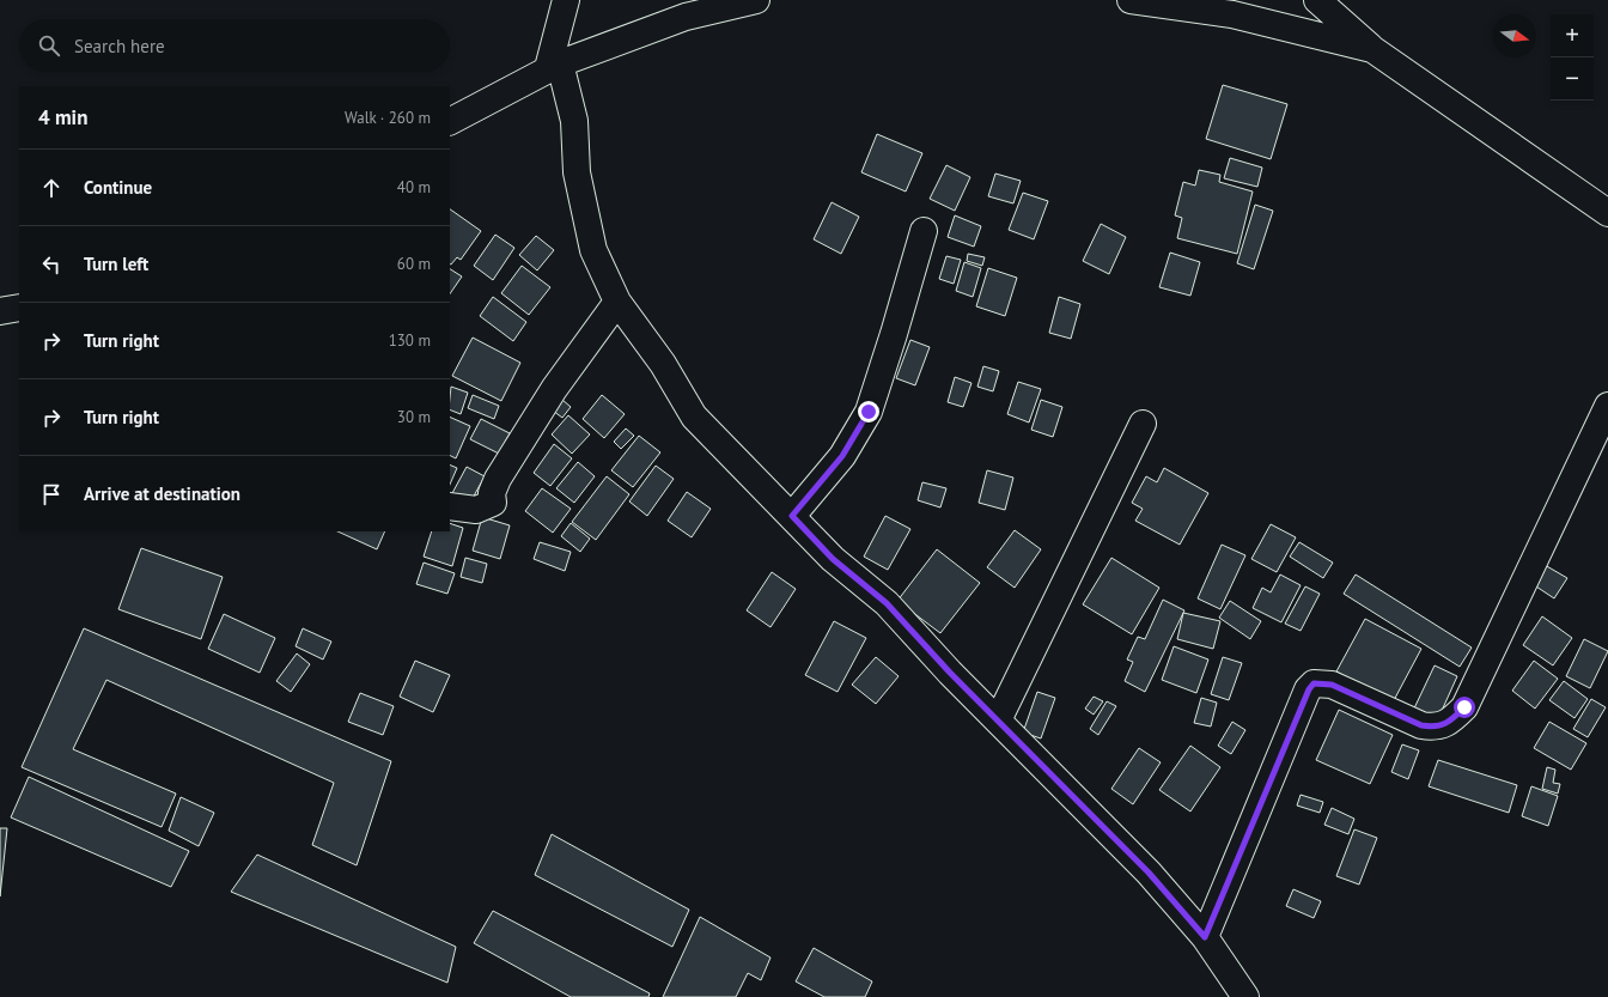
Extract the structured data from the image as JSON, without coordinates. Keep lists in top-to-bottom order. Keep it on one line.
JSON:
{"north":"right","page":{"map_buttons":["+","−"],"search":"Search here","heading":["4 min","Walk · 260 m"],"list":[["Continue","40 m"],["Turn left","60 m"],["Turn right","130 m"],["Turn right","30 m"],"Arrive at destination"]}}
